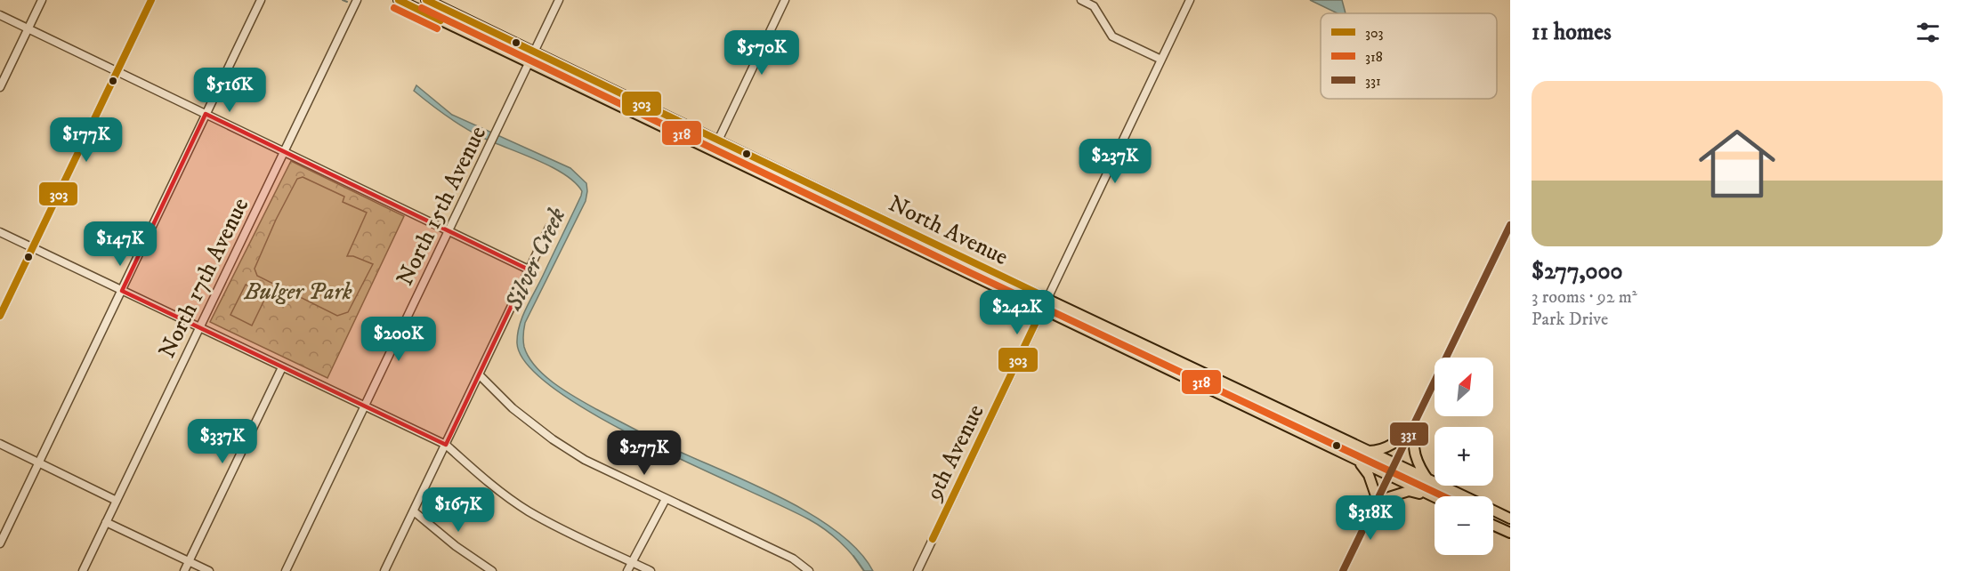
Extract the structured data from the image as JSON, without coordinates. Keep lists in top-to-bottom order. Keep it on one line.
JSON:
{"streets":{"main road":["North Avenue"],"street":["North 15th Avenue","North 17th Avenue","9th Avenue"]},"crossings":[["North 15th Avenue","North Avenue"],["North Avenue","9th Avenue"]],"water":["Silver Creek"],"parks":["Bulger Park"],"lines":["transit line 303","transit line 318","transit line 331"],"legend":["303","318","331"],"north":"top right","page":{"heading":"11 homes","price":["$570K","$516K","$177K","$237K","$147K","$242K","$200K","$337K","$277K","$167K","$318K"],"list":[{"name":"$277,000","note":"3 rooms · 92 m² · Park Drive"}],"map_buttons":["+","−"]}}
